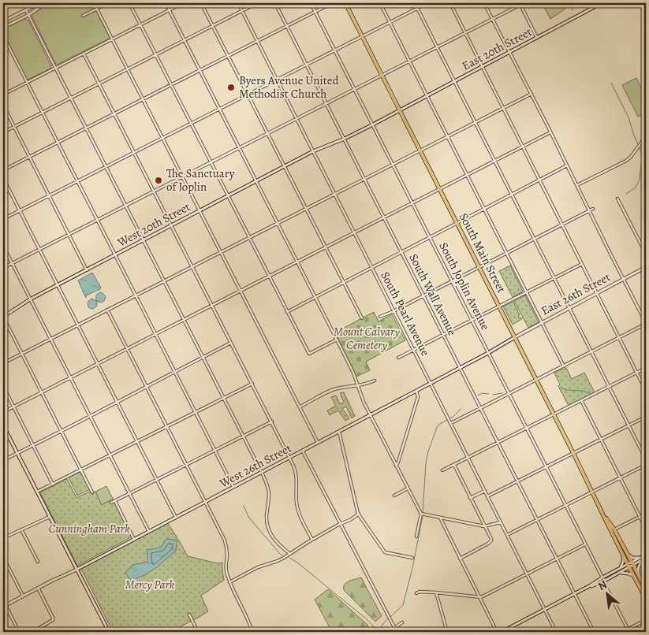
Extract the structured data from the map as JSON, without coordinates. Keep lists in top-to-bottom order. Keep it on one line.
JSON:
{"streets":{"main road":["East 20th Street","West 20th Street","South Main Street","East 26th Street","West 26th Street"],"street":["South Joplin Avenue","South Wall Avenue","South Pearl Avenue"]},"crossings":[["East 20th Street","West 20th Street"],["East 20th Street","South Main Street"],["West 20th Street","South Main Street"],["West 20th Street","South Joplin Avenue"],["West 20th Street","South Wall Avenue"],["West 20th Street","South Pearl Avenue"],["South Main Street","East 26th Street"],["South Main Street","West 26th Street"],["South Joplin Avenue","West 26th Street"],["East 26th Street","West 26th Street"],["South Wall Avenue","West 26th Street"],["South Pearl Avenue","West 26th Street"]],"parks":["Mount Calvary Cemetery","Cunningham Park","Mercy Park"],"places":["Byers Avenue United Methodist Church","The Sanctuary of Joplin"],"north":"top left"}
